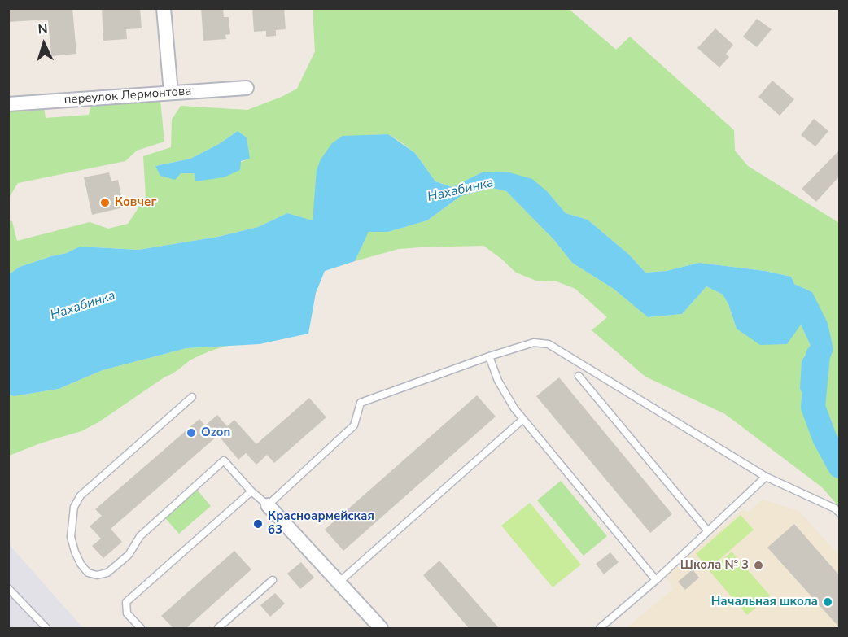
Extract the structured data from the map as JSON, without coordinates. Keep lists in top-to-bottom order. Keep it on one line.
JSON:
{"streets":{"street":["переулок Лермонтова"]},"water":["Нахабинка"],"places":["Ковчег","Ozon","Красноармейская 63","Школа № 3","Начальная школа"],"north":"top"}
